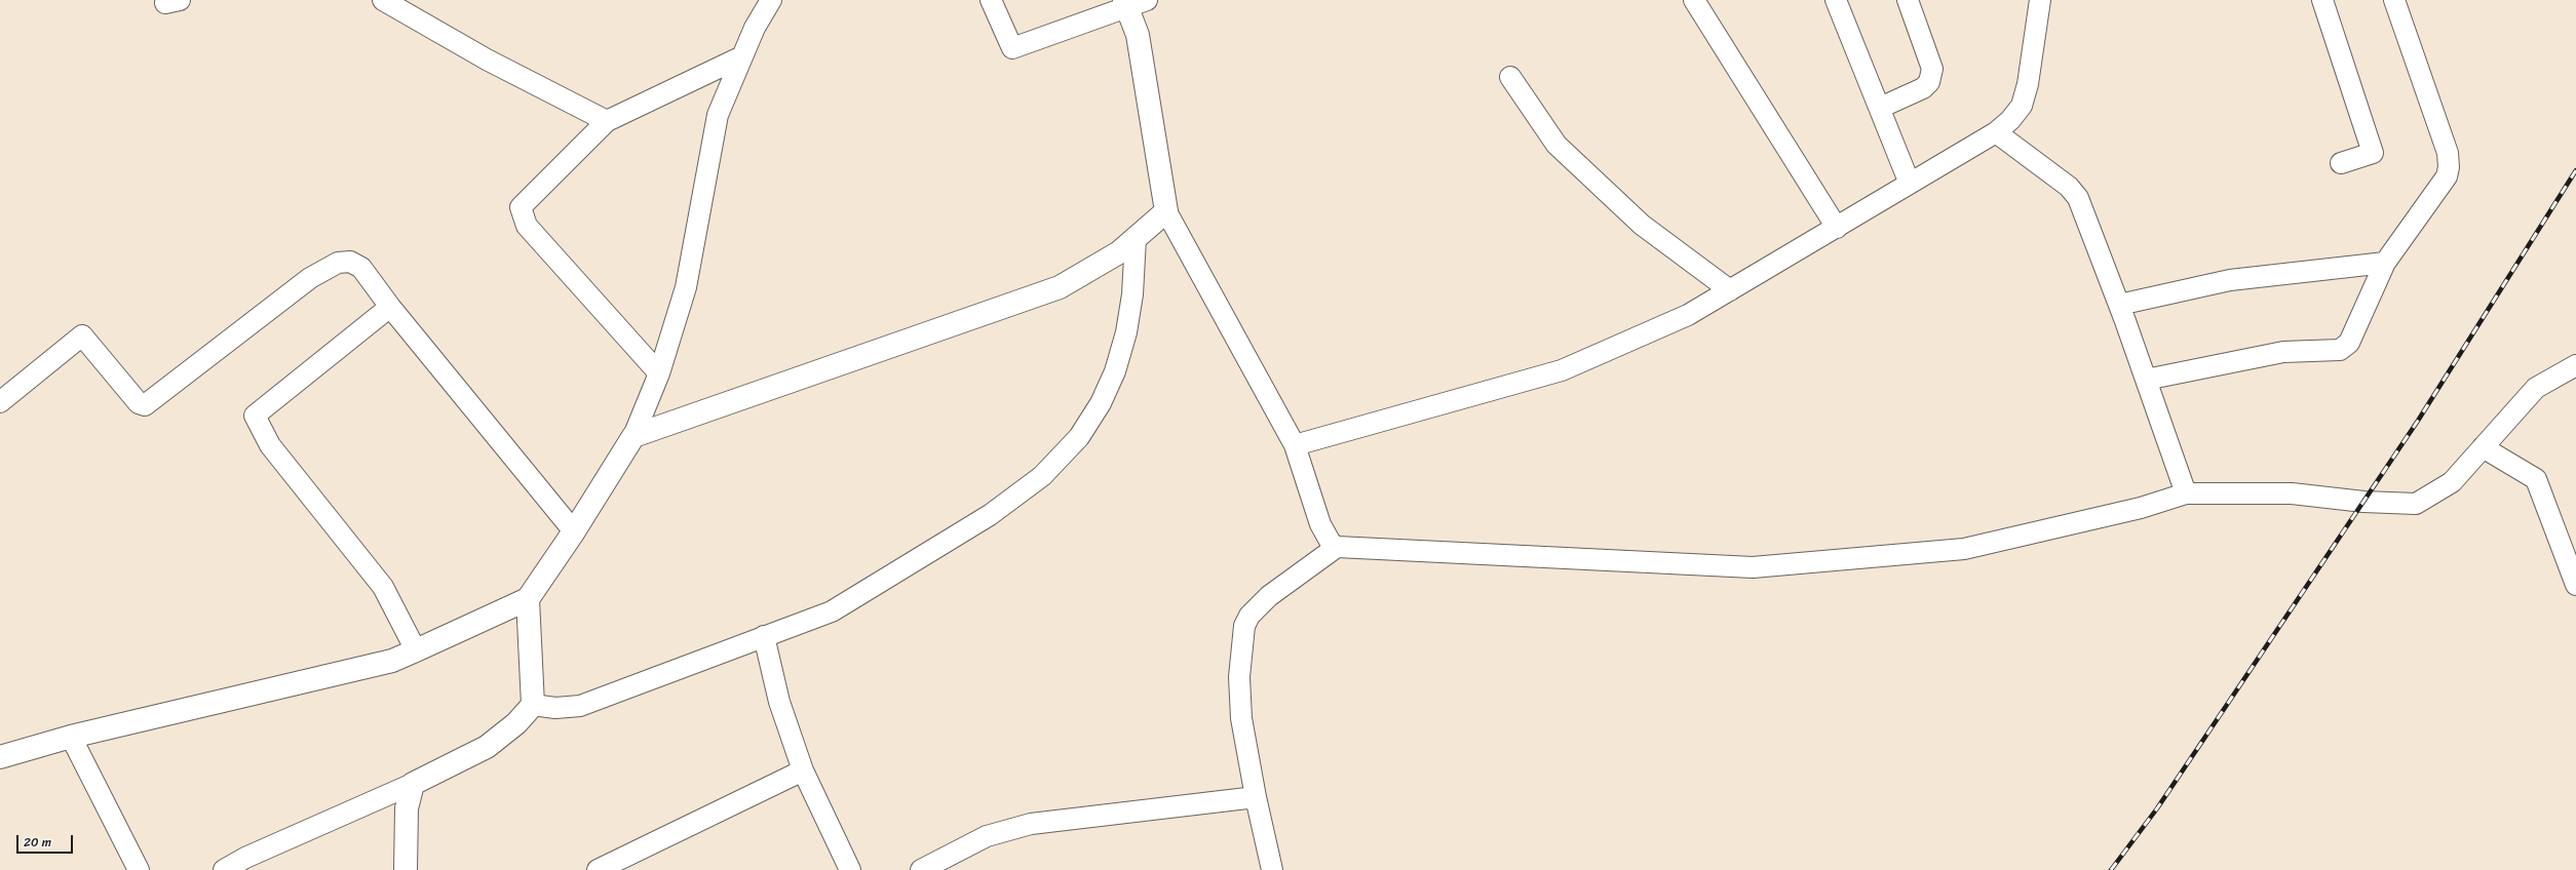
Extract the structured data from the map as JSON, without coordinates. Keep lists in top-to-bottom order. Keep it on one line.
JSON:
{"scale_bar":"20 m"}
